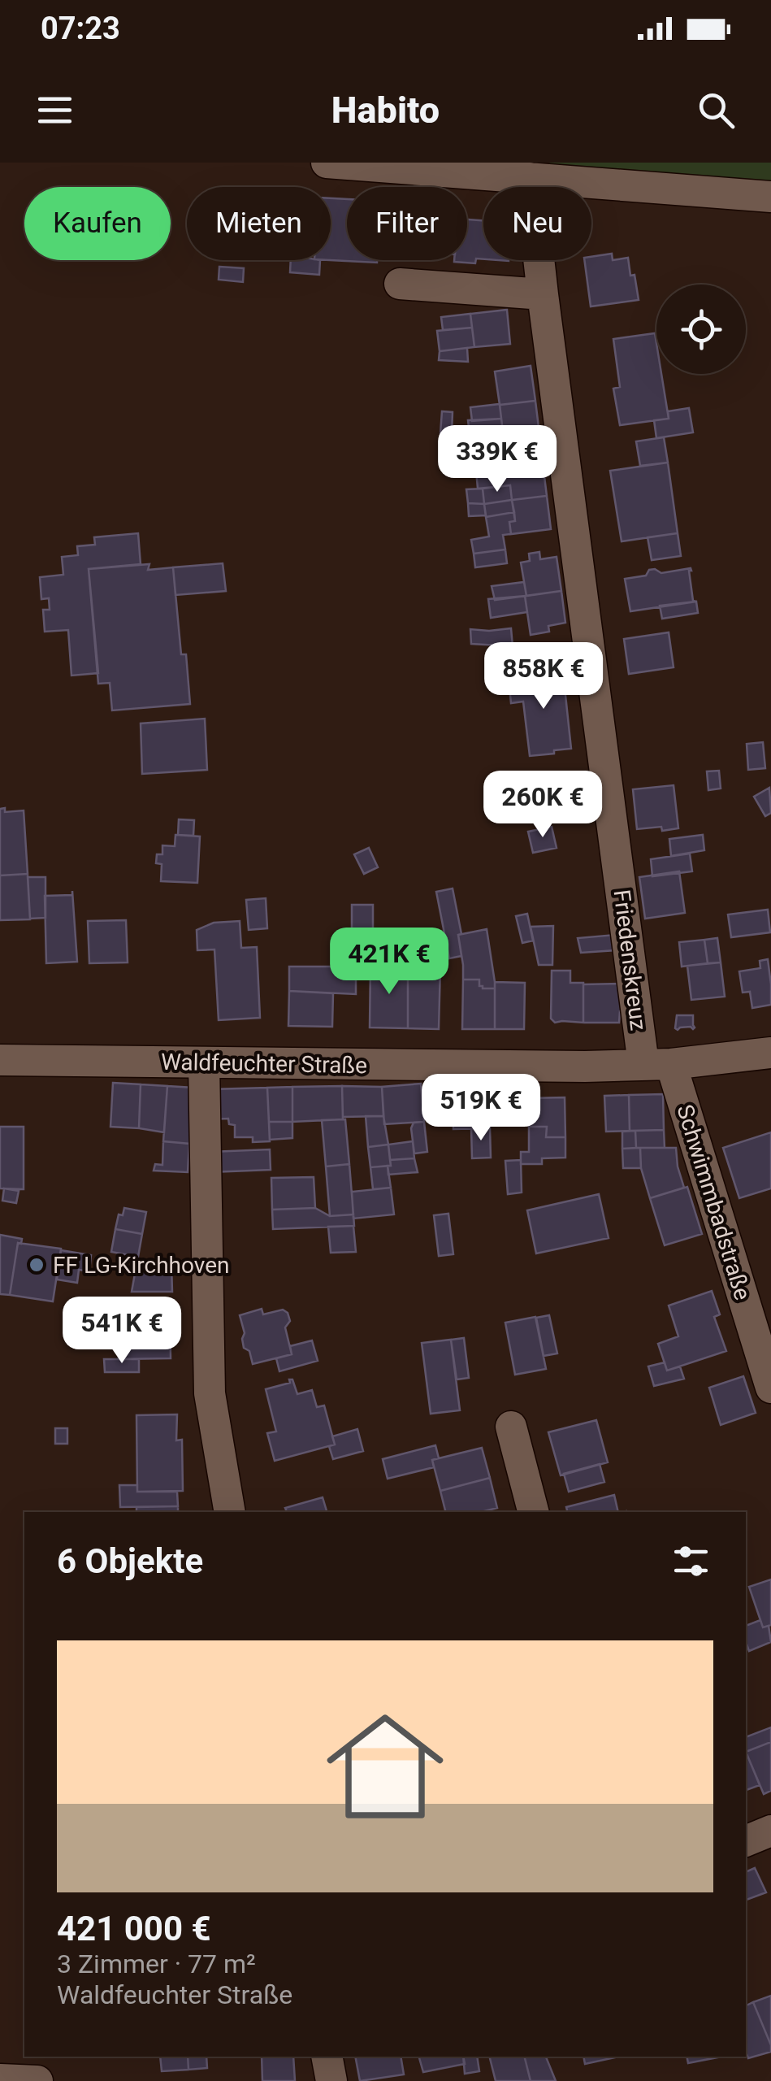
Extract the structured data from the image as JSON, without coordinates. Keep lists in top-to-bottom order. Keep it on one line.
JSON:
{"streets":{"street":["Friedenskreuz","Waldfeuchter Straße","Schwimmbadstraße"]},"crossings":[["Friedenskreuz","Waldfeuchter Straße"],["Friedenskreuz","Schwimmbadstraße"],["Waldfeuchter Straße","Schwimmbadstraße"]],"places":["FF LG-Kirchhoven"],"page":{"status":"07:23","header":"Habito","chip":["Kaufen","Mieten","Filter","Neu"],"price":["339K €","858K €","260K €","421K €","519K €","541K €"],"heading":"6 Objekte","list":[{"name":"421 000 €","note":"3 Zimmer · 77 m² · Waldfeuchter Straße"}]}}
